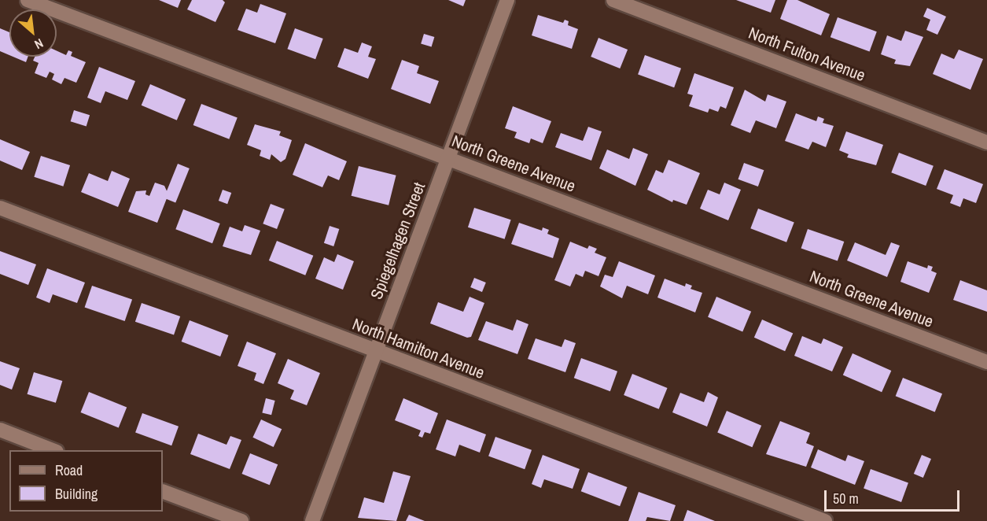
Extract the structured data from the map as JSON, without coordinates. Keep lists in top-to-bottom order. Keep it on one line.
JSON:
{"streets":{"street":["North Fulton Avenue","North Greene Avenue","Spiegelhagen Street","North Hamilton Avenue"]},"crossings":[["North Greene Avenue","Spiegelhagen Street"],["Spiegelhagen Street","North Hamilton Avenue"]],"legend":["Road","Building"],"scale_bar":"50 m","north":"bottom right"}
